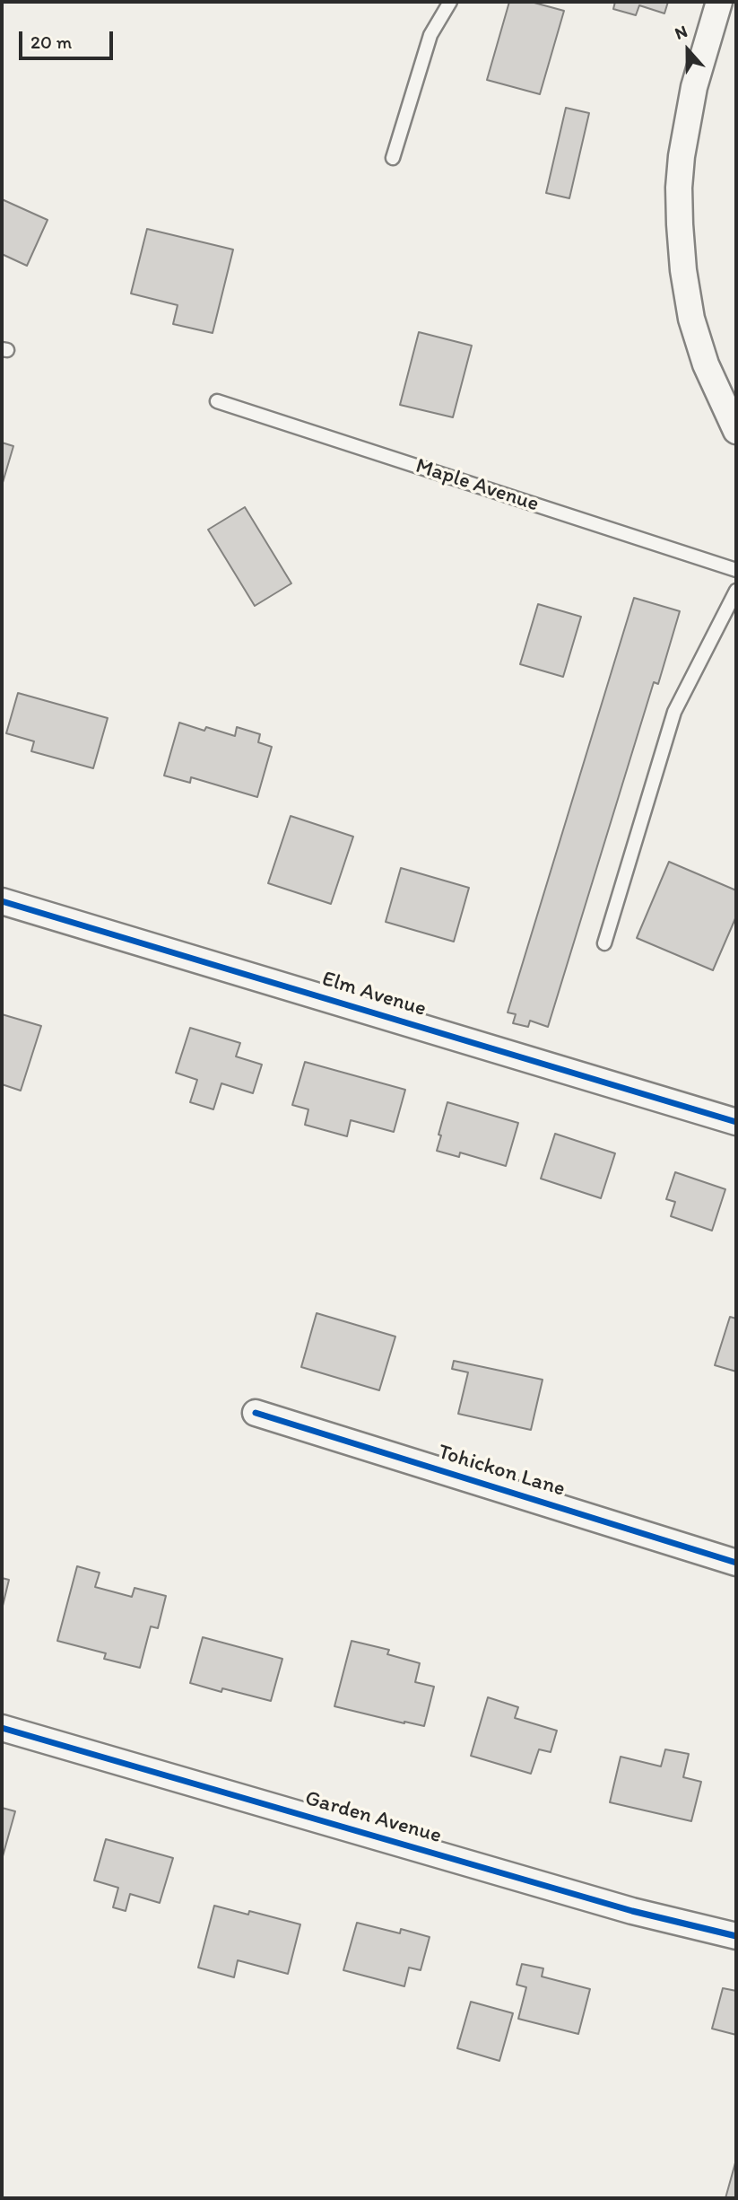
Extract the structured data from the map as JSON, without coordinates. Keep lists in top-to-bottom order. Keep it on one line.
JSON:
{"streets":{"street":["Elm Avenue","Tohickon Lane","Garden Avenue"],"lane":["Maple Avenue"]},"scale_bar":"20 m","north":"top"}
